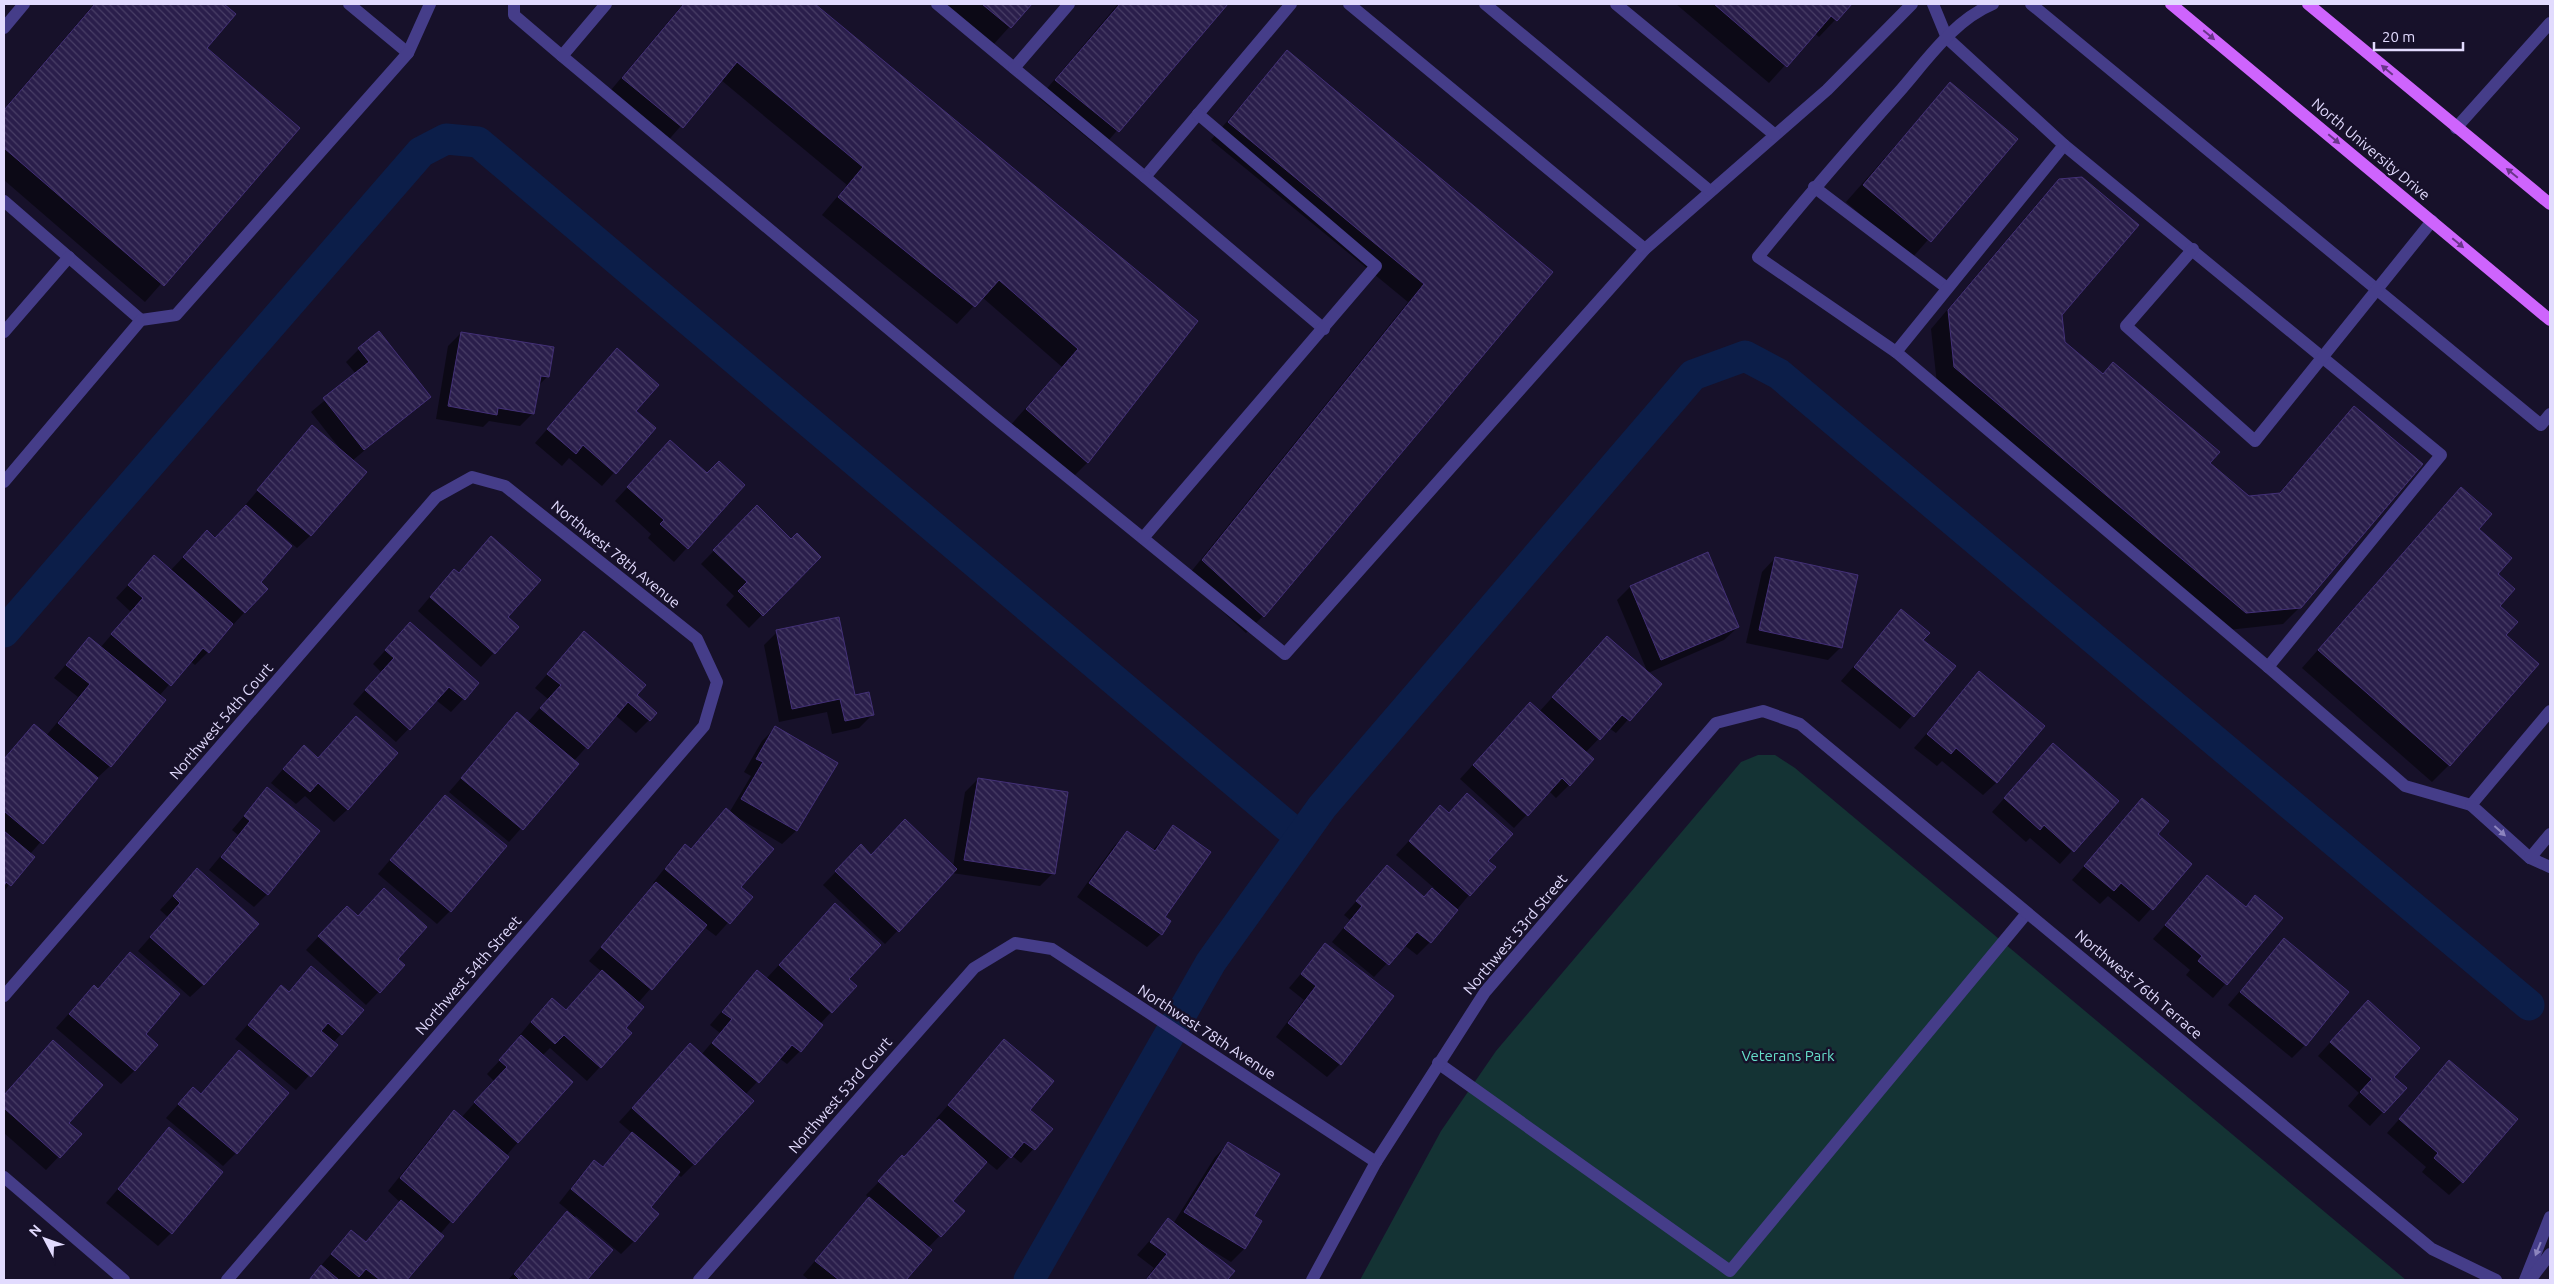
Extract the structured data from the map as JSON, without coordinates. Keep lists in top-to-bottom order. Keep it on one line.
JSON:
{"streets":{"main road":["North University Drive"],"street":["Northwest 78th Avenue","Northwest 54th Court","Northwest 53rd Street","Northwest 54th Street","Northwest 76th Terrace","Northwest 53rd Court"]},"crossings":[["Northwest 78th Avenue","Northwest 54th Court"],["Northwest 78th Avenue","Northwest 53rd Street"],["Northwest 78th Avenue","Northwest 54th Street"],["Northwest 78th Avenue","Northwest 53rd Court"],["Northwest 53rd Street","Northwest 76th Terrace"]],"parks":["Veterans Park"],"scale_bar":"20 m","north":"top left"}
